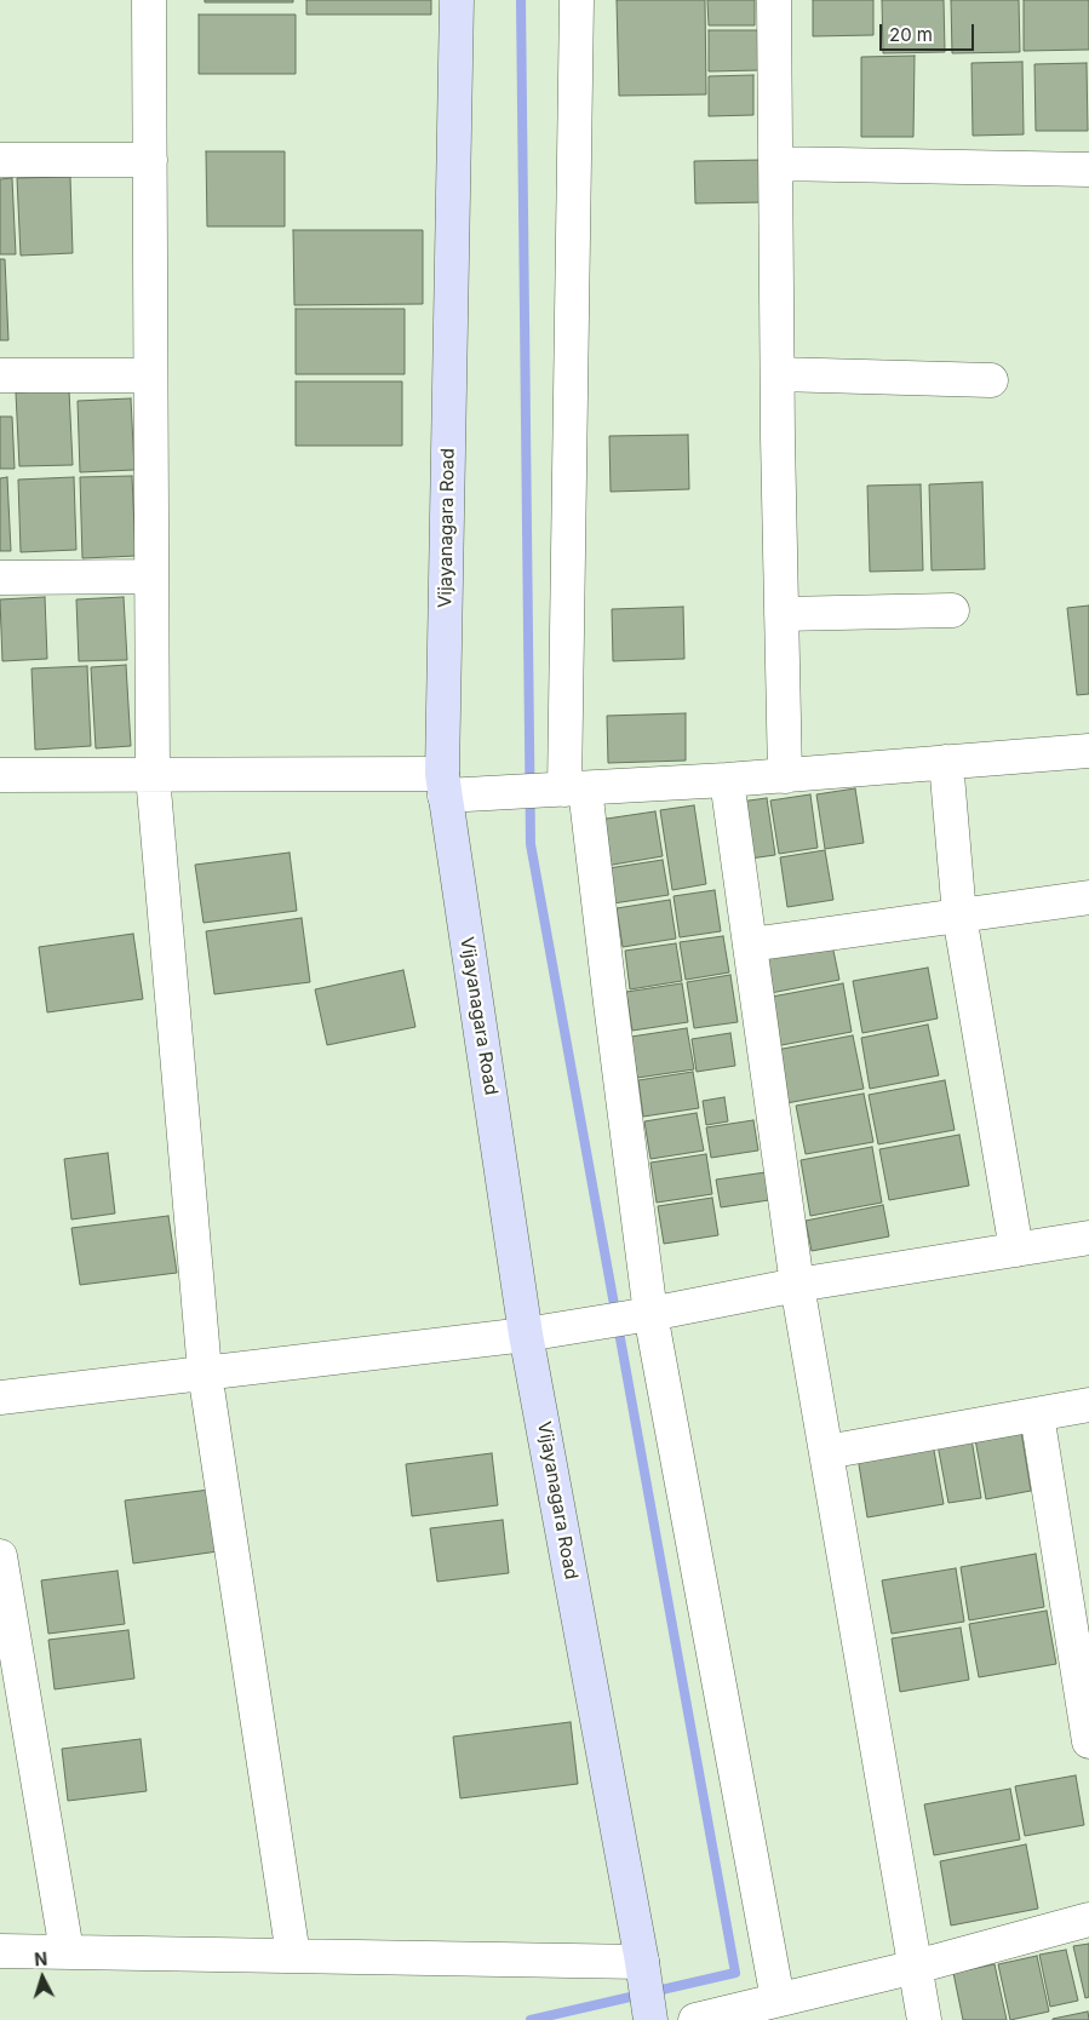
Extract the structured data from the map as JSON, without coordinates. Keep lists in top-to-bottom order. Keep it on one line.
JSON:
{"streets":{"street":["Vijayanagara Road"]},"scale_bar":"20 m","north":"top"}
